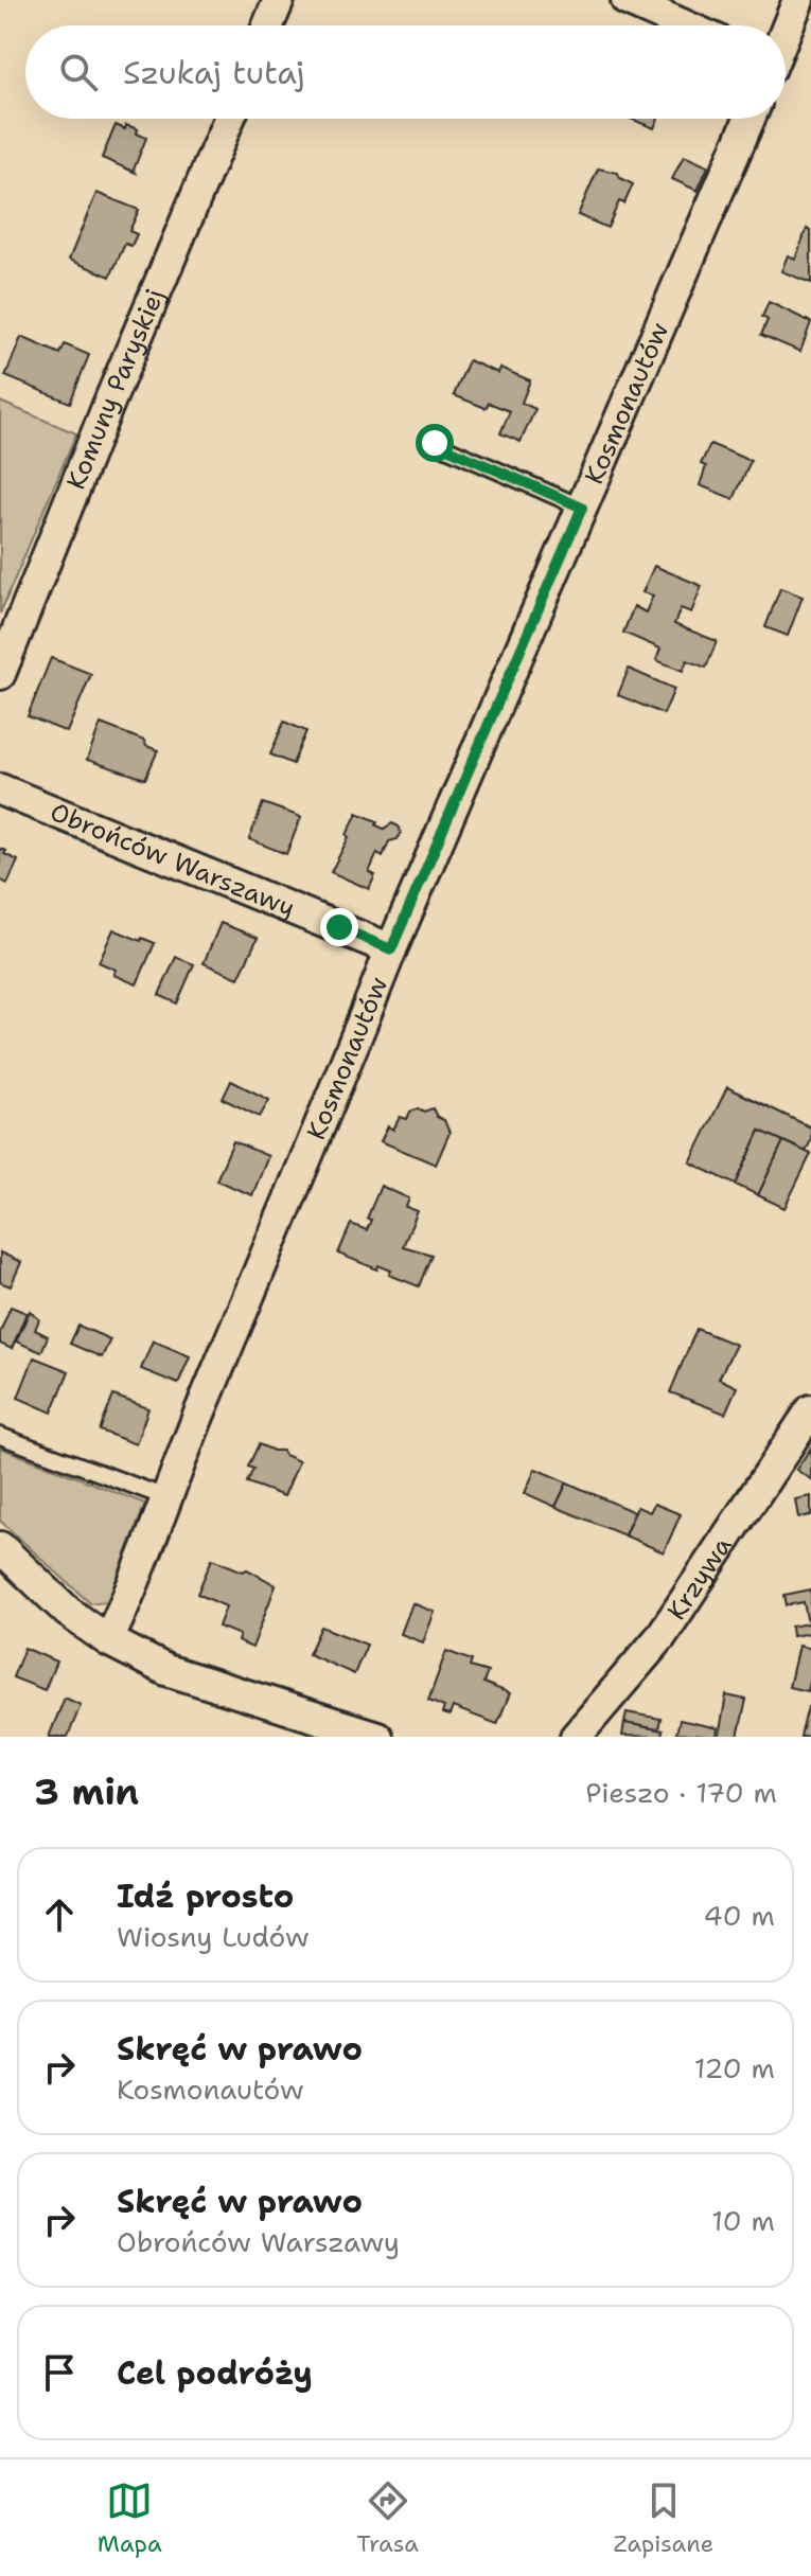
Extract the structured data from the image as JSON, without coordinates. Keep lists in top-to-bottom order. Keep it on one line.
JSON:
{"streets":{"street":["Komuny Paryskiej","Kosmonautów","Obrońców Warszawy","Krzywa"]},"crossings":[["Kosmonautów","Obrońców Warszawy"]],"page":{"search":"Szukaj tutaj","heading":["3 min","Pieszo · 170 m"],"list":[["Idź prosto","Wiosny Ludów","40 m"],["Skręć w prawo","Kosmonautów","120 m"],["Skręć w prawo","Obrońców Warszawy","10 m"],"Cel podróży"],"nav":["Mapa","Trasa","Zapisane"]}}
